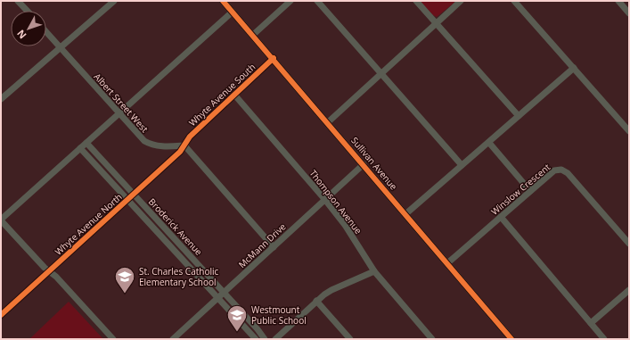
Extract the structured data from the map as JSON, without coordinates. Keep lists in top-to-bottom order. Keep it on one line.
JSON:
{"streets":{"street":["Whyte Avenue South","Albert Street West","Sullivan Avenue","Winslow Crescent","Thompson Avenue","Whyte Avenue North","Broderick Avenue","McMann Drive"]},"crossings":[["Whyte Avenue South","Albert Street West"],["Whyte Avenue South","Sullivan Avenue"],["Whyte Avenue South","Thompson Avenue"],["Whyte Avenue South","Whyte Avenue North"],["Albert Street West","Whyte Avenue North"],["Sullivan Avenue","Winslow Crescent"],["Sullivan Avenue","McMann Drive"],["Thompson Avenue","McMann Drive"],["Whyte Avenue North","Broderick Avenue"],["Broderick Avenue","McMann Drive"]],"places":{"school or university":["St. Charles Catholic Elementary School","Westmount Public School"]},"north":"bottom left"}
